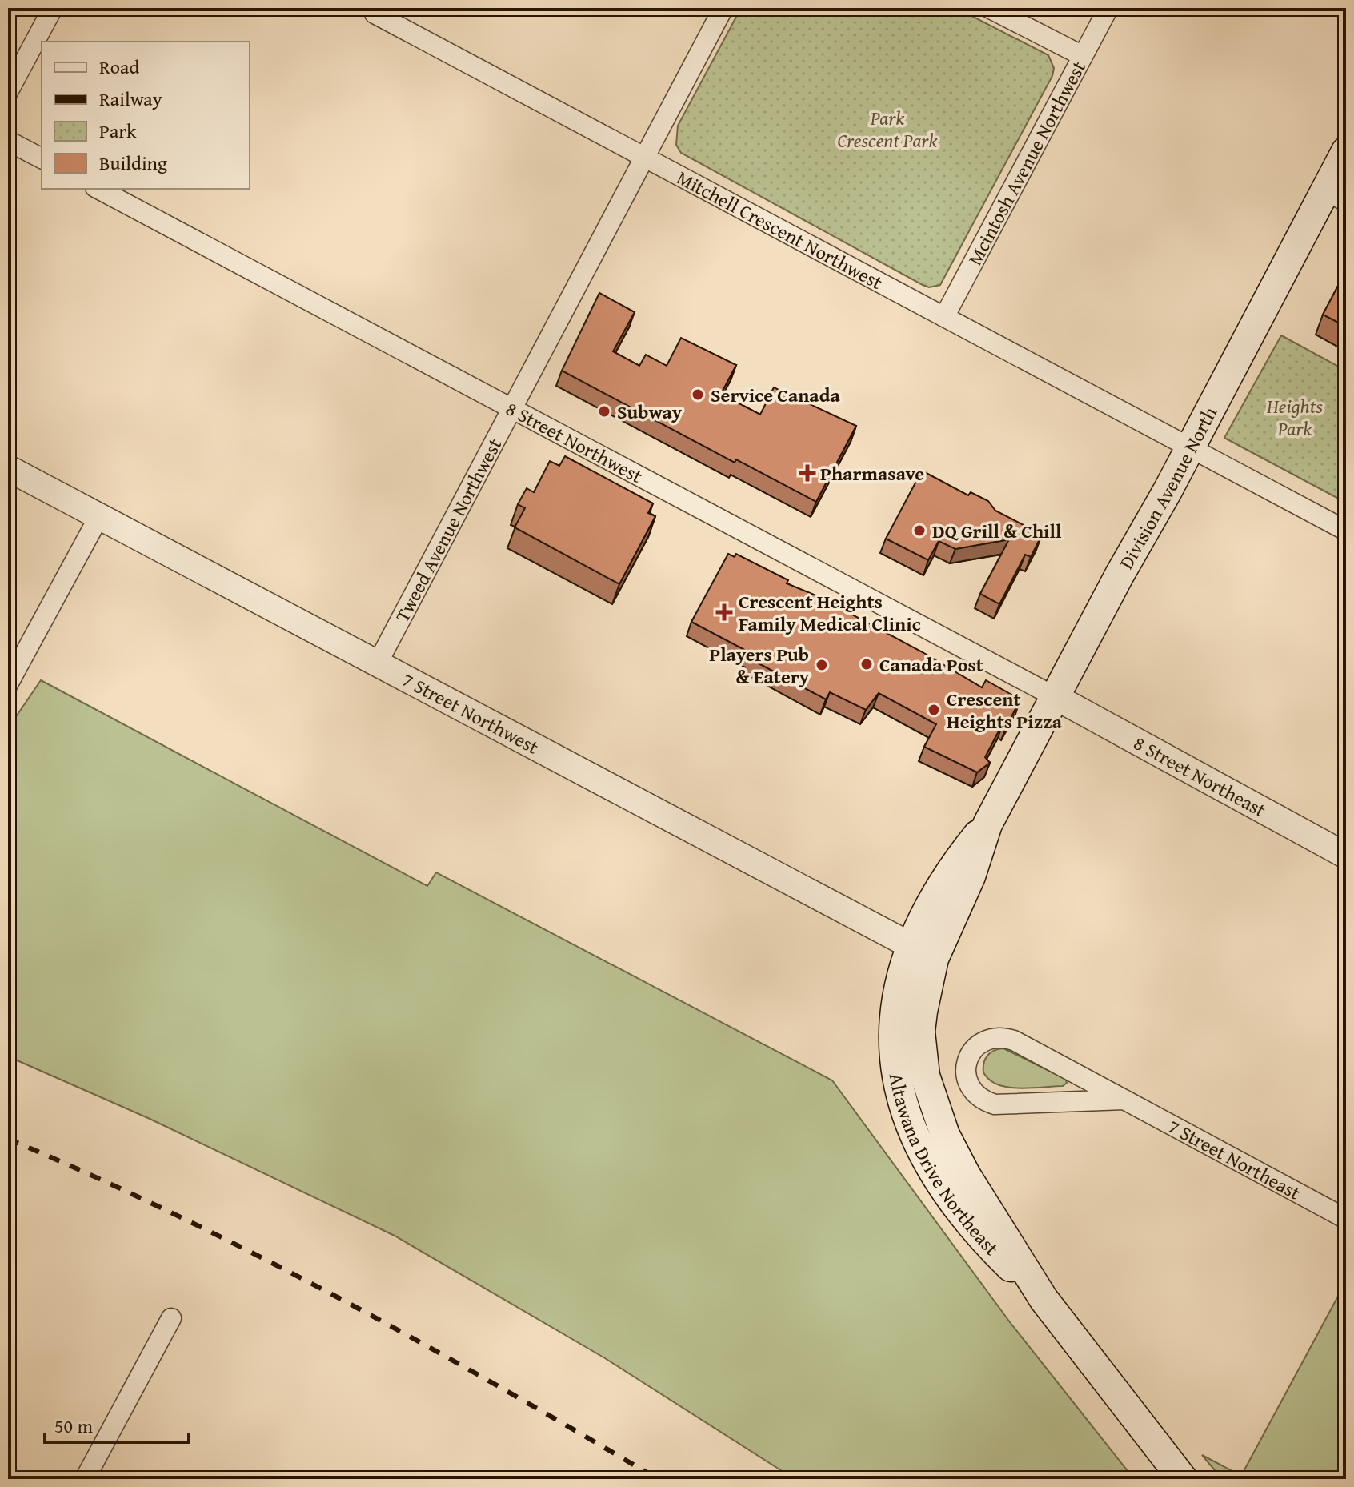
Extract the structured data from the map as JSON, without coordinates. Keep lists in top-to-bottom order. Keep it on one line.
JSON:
{"streets":{"main road":["Division Avenue North","Altawana Drive Northeast"],"street":["Mcintosh Avenue Northwest","Mitchell Crescent Northwest","8 Street Northwest","Tweed Avenue Northwest","7 Street Northwest","8 Street Northeast","7 Street Northeast"]},"crossings":[["Mcintosh Avenue Northwest","Mitchell Crescent Northwest"],["Mitchell Crescent Northwest","Division Avenue North"],["Mitchell Crescent Northwest","Tweed Avenue Northwest"],["8 Street Northwest","Division Avenue North"],["8 Street Northwest","Tweed Avenue Northwest"],["8 Street Northwest","8 Street Northeast"],["Division Avenue North","7 Street Northwest"],["Division Avenue North","8 Street Northeast"],["Division Avenue North","Altawana Drive Northeast"],["Tweed Avenue Northwest","7 Street Northwest"]],"parks":["Park Crescent Park","Heights Park"],"places":{"other":["Service Canada","Subway","DQ Grill & Chill","Canada Post","Players Pub & Eatery","Crescent Heights Pizza"],"health":["Pharmasave","Crescent Heights Family Medical Clinic"]},"legend":["Road","Railway","Park","Building"],"scale_bar":"50 m"}
